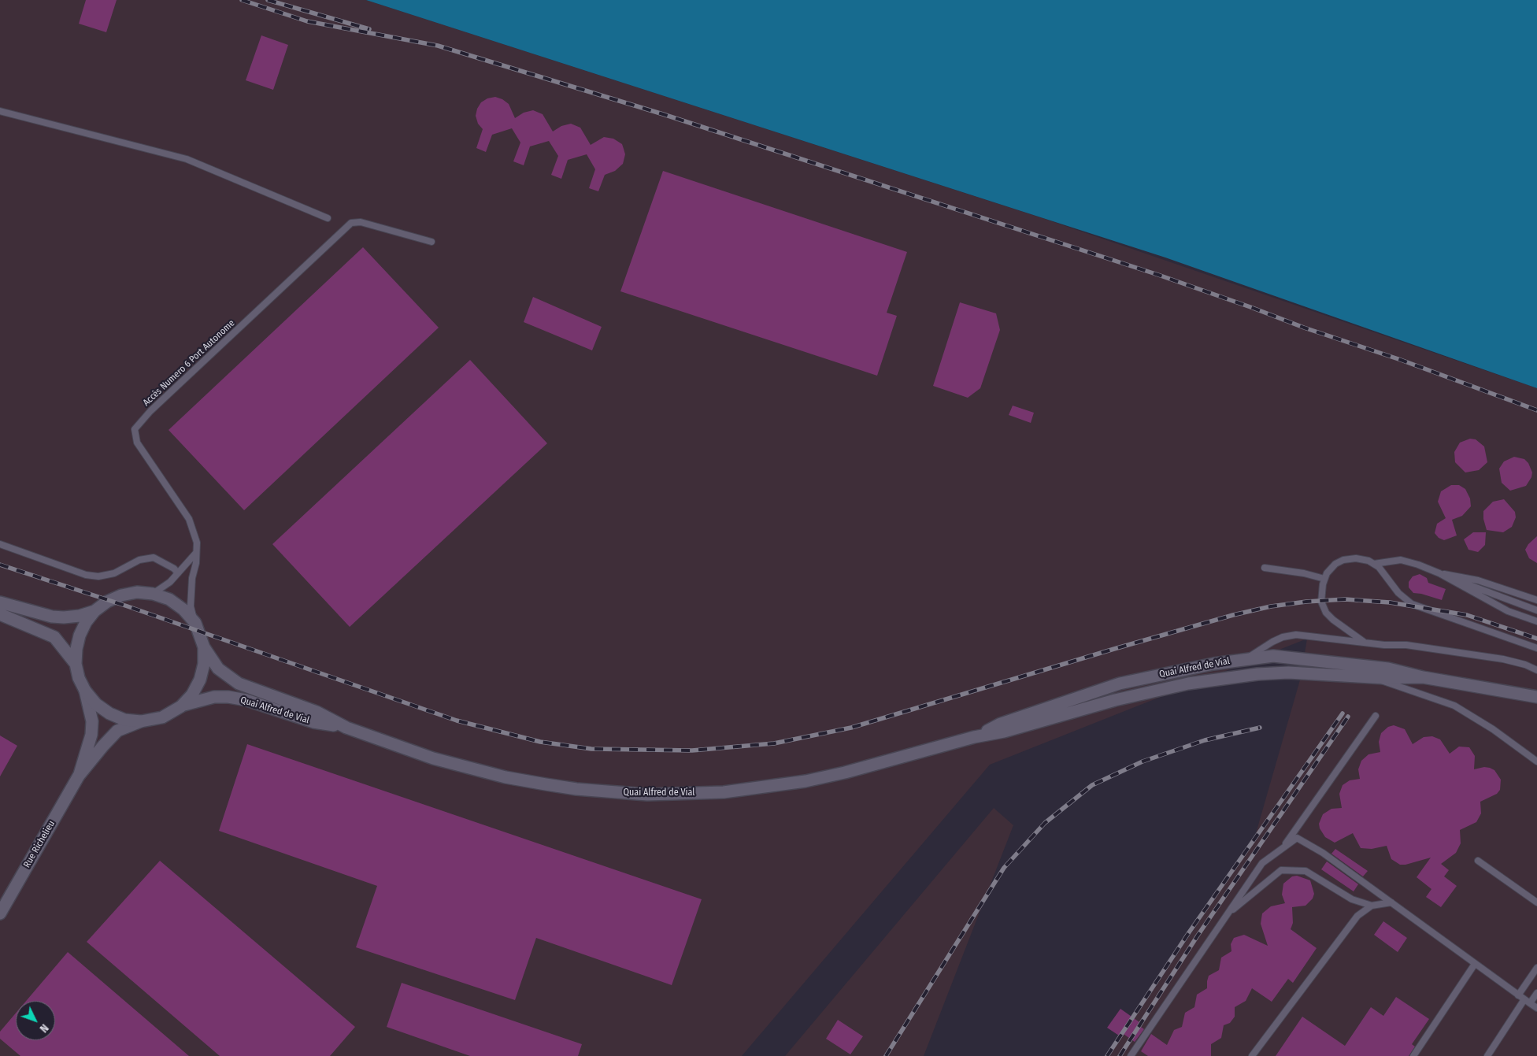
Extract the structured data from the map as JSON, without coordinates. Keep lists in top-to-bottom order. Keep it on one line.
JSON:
{"streets":{"main road":["Quai Alfred de Vial","Rue Richelieu"],"lane":["Accès Numero 6 Port Autonome"]},"crossings":[["Accès Numero 6 Port Autonome","Quai Alfred de Vial"],["Accès Numero 6 Port Autonome","Rue Richelieu"],["Quai Alfred de Vial","Rue Richelieu"]],"north":"bottom right"}
